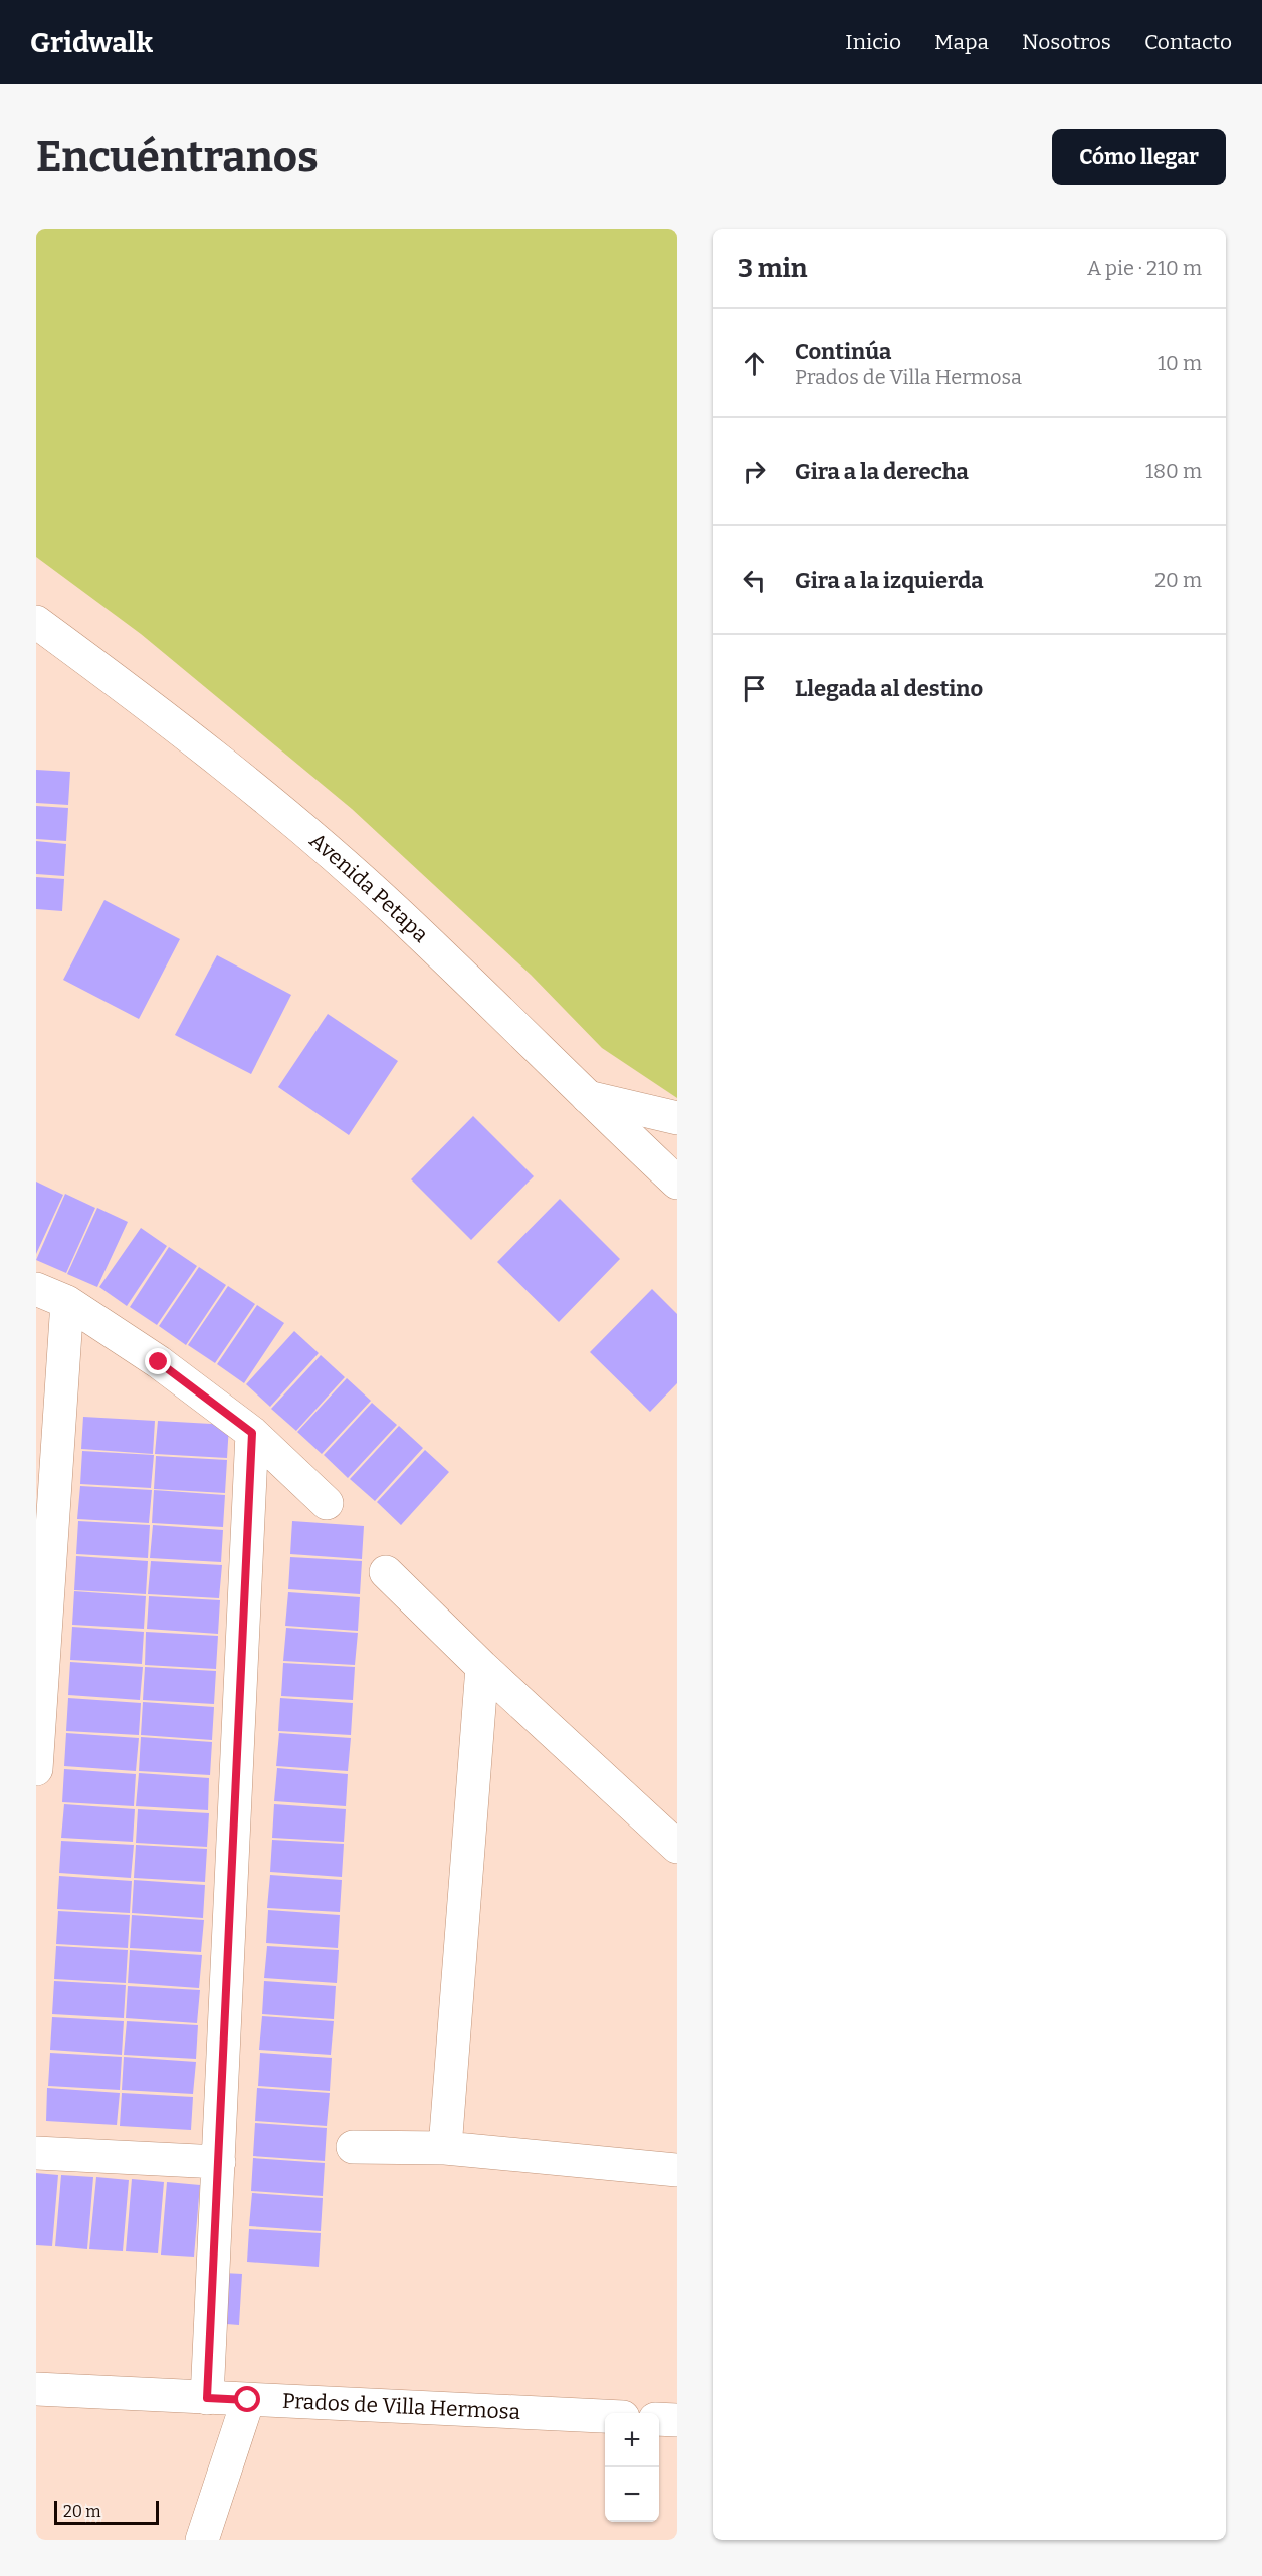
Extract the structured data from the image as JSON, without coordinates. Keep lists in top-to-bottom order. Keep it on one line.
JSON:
{"streets":{"street":["Avenida Petapa","Prados de Villa Hermosa"]},"scale_bar":"20 m","page":{"header":"Gridwalk","nav":["Inicio","Mapa","Nosotros","Contacto"],"buttons":"Cómo llegar","title":"Encuéntranos","heading":["3 min","A pie · 210 m"],"list":[["Continúa","Prados de Villa Hermosa","10 m"],["Gira a la derecha","180 m"],["Gira a la izquierda","20 m"],"Llegada al destino"],"map_buttons":["+","−"],"scale":"20 m"}}
